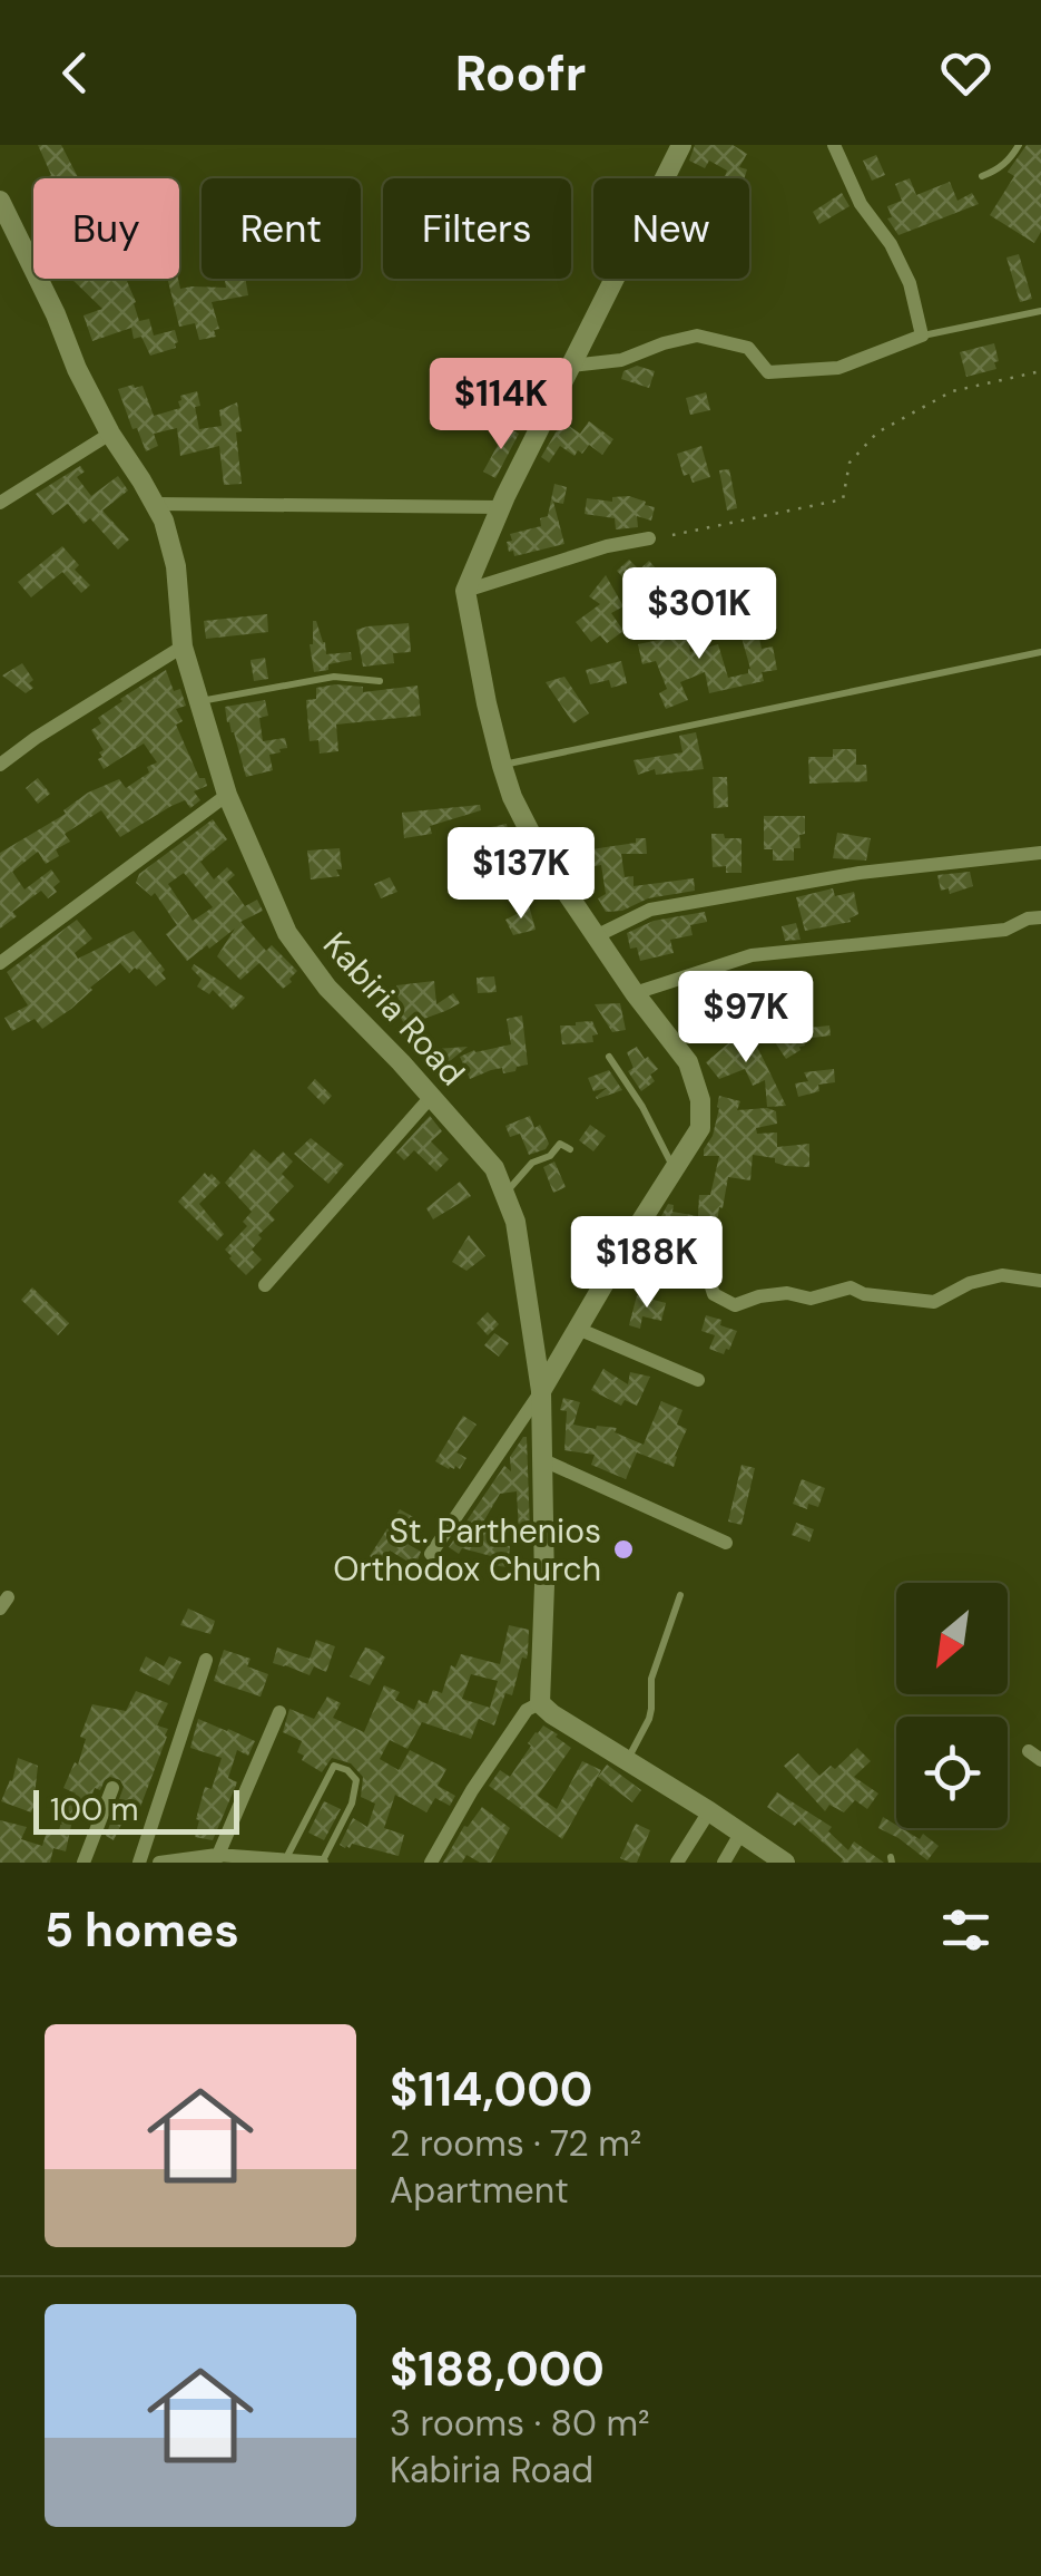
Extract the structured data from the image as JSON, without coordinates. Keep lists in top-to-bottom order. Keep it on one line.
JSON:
{"streets":{"main road":["Kabiria Road"]},"places":["St. Parthenios Orthodox Church"],"scale_bar":"100 m","north":"bottom left","page":{"header":"Roofr","chip":["Buy","Rent","Filters","New"],"price":["$114K","$301K","$137K","$97K","$188K"],"scale":"100 m","heading":"5 homes","list":[{"name":"$114,000","note":"2 rooms · 72 m² · Apartment"},{"name":"$188,000","note":"3 rooms · 80 m² · Kabiria Road"}]}}
